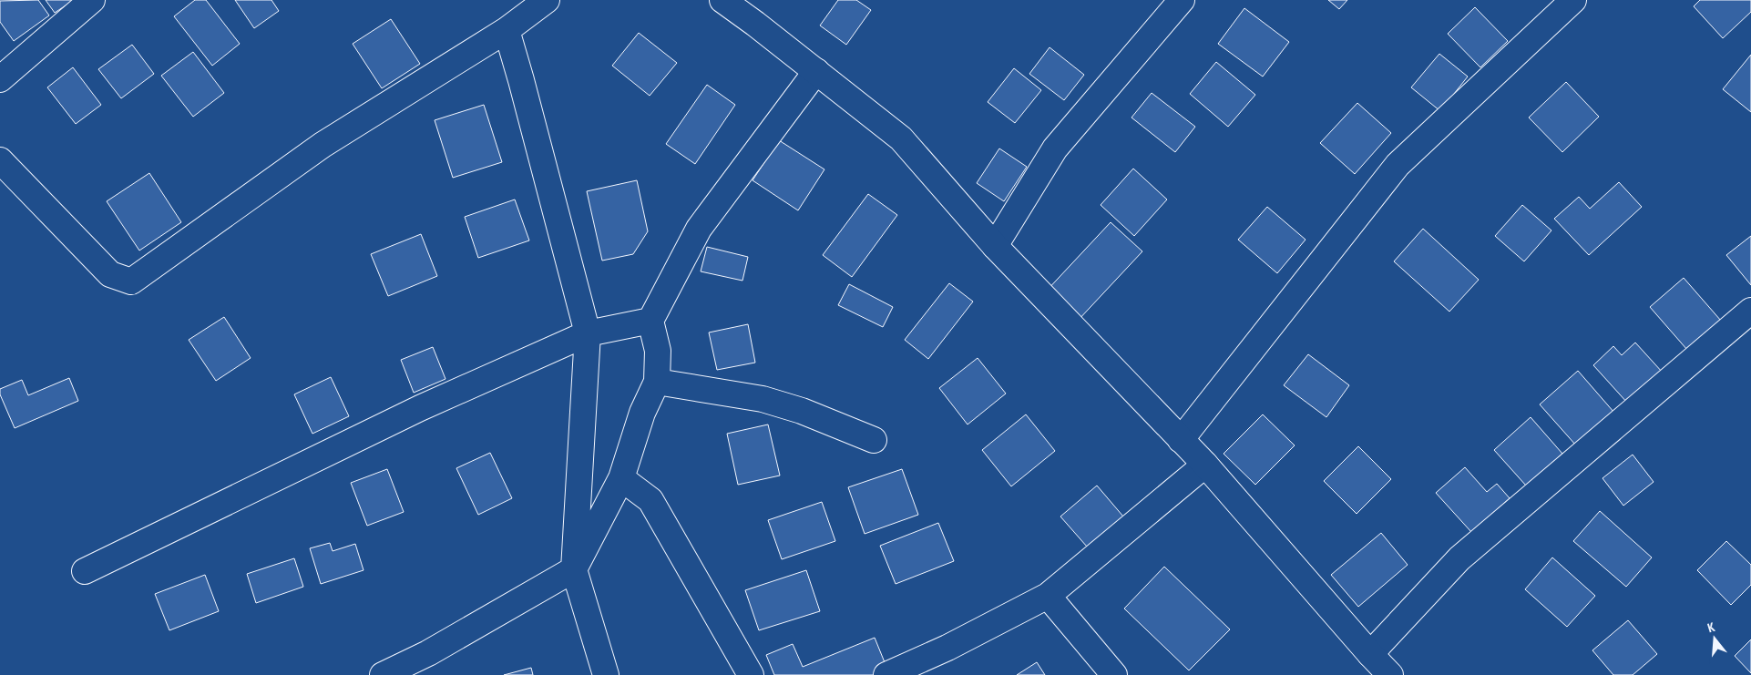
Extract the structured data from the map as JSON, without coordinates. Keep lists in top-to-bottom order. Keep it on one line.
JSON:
{"north":"top"}
